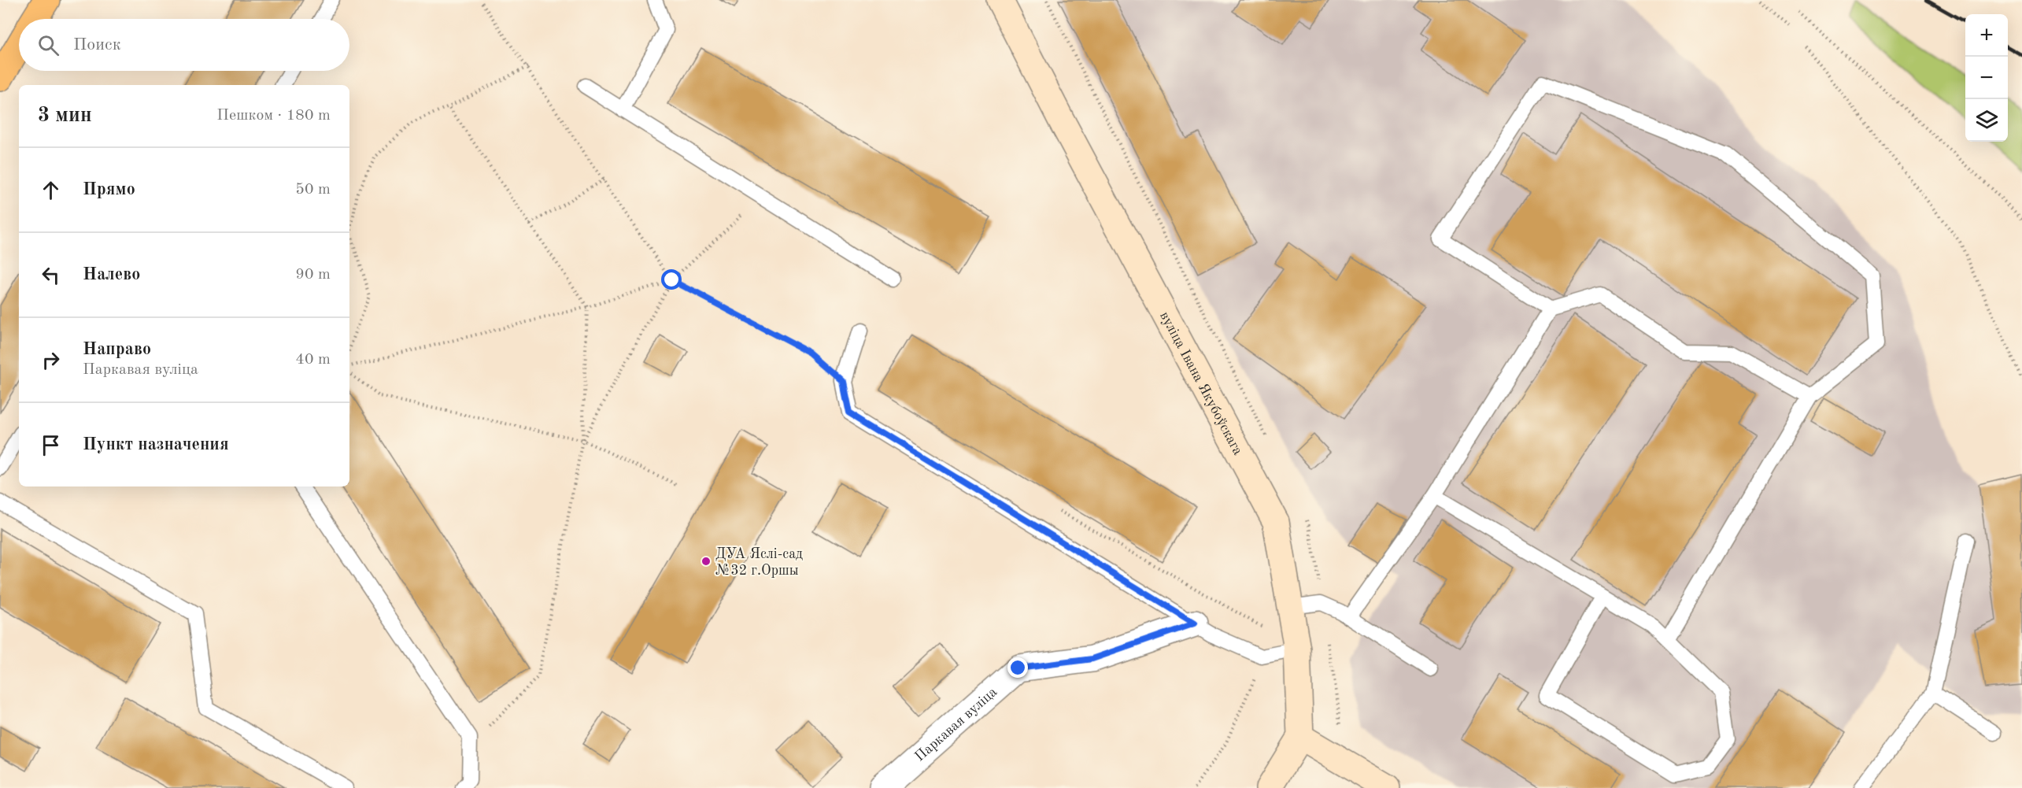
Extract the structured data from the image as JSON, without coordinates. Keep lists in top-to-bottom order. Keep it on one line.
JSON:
{"streets":{"street":["вуліца Івана Якубоўскага","Паркавая вуліца"]},"places":["ДУА Яслі-сад №32 г.Оршы"],"page":{"map_buttons":["+","−"],"search":"Поиск","heading":["3 мин","Пешком · 180 m"],"list":[["Прямо","50 m"],["Налево","90 m"],["Направо","Паркавая вуліца","40 m"],"Пункт назначения"]}}
